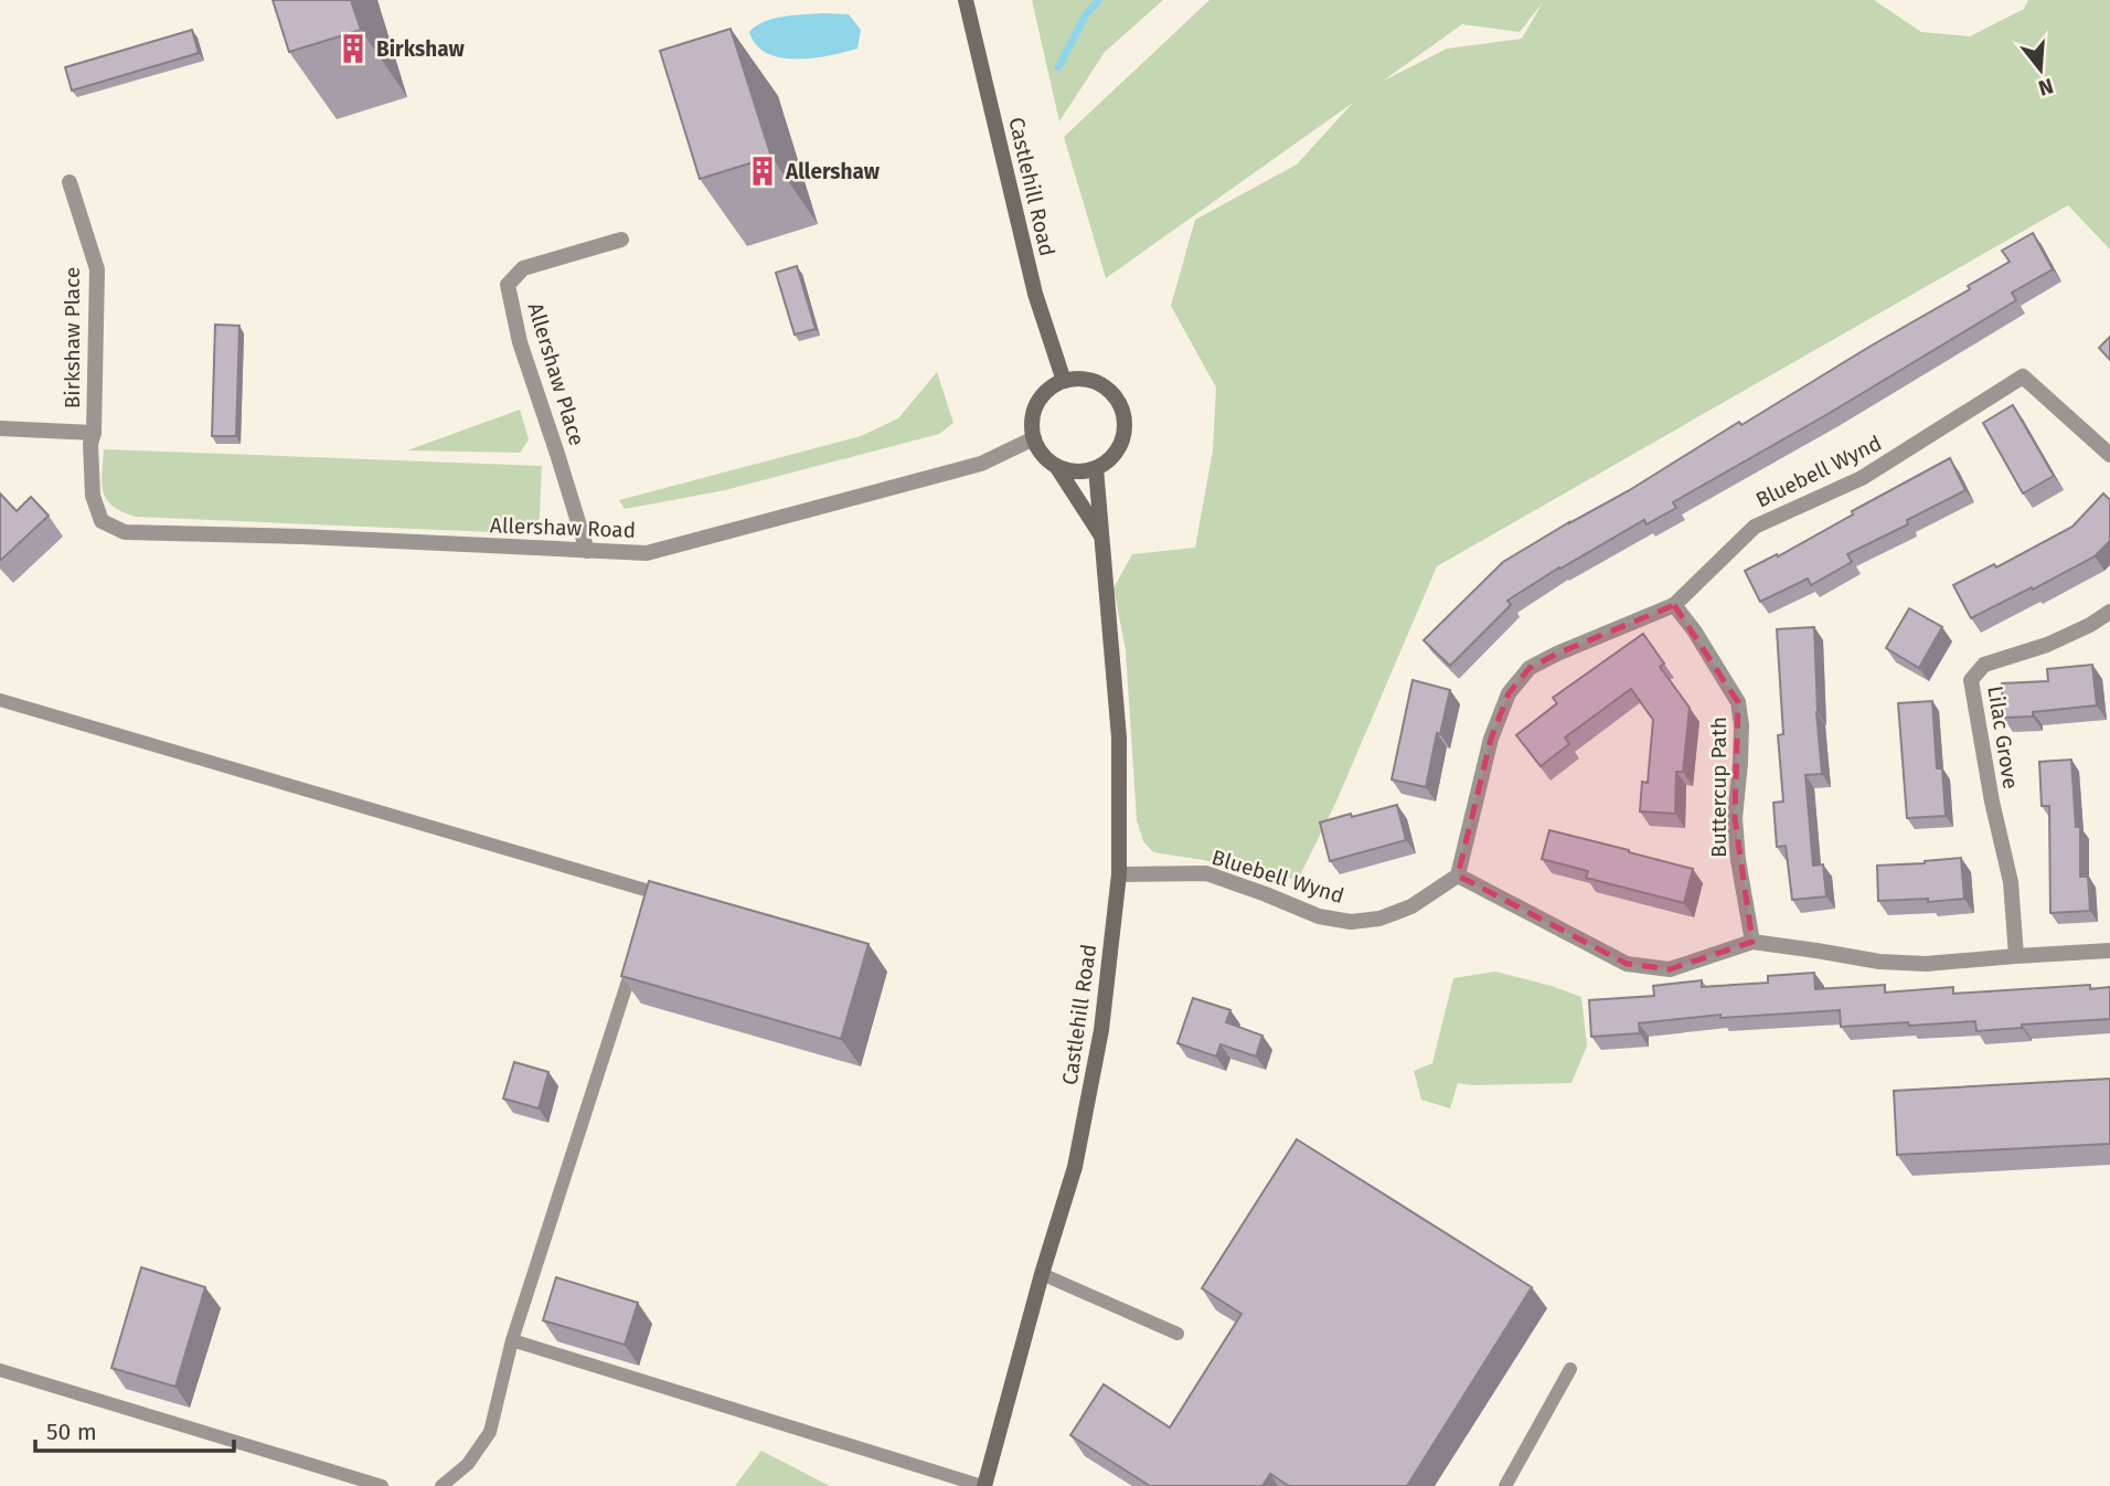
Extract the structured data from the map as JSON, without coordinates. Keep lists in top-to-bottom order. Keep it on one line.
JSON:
{"streets":{"main road":["Castlehill Road"],"street":["Birkshaw Place","Allershaw Place","Bluebell Wynd","Allershaw Road","Lilac Grove","Buttercup Path"]},"crossings":[["Castlehill Road","Bluebell Wynd"],["Castlehill Road","Allershaw Road"],["Birkshaw Place","Allershaw Road"],["Allershaw Place","Allershaw Road"],["Bluebell Wynd","Buttercup Path"]],"places":{"building":["Birkshaw","Allershaw"]},"scale_bar":"50 m","north":"bottom"}
